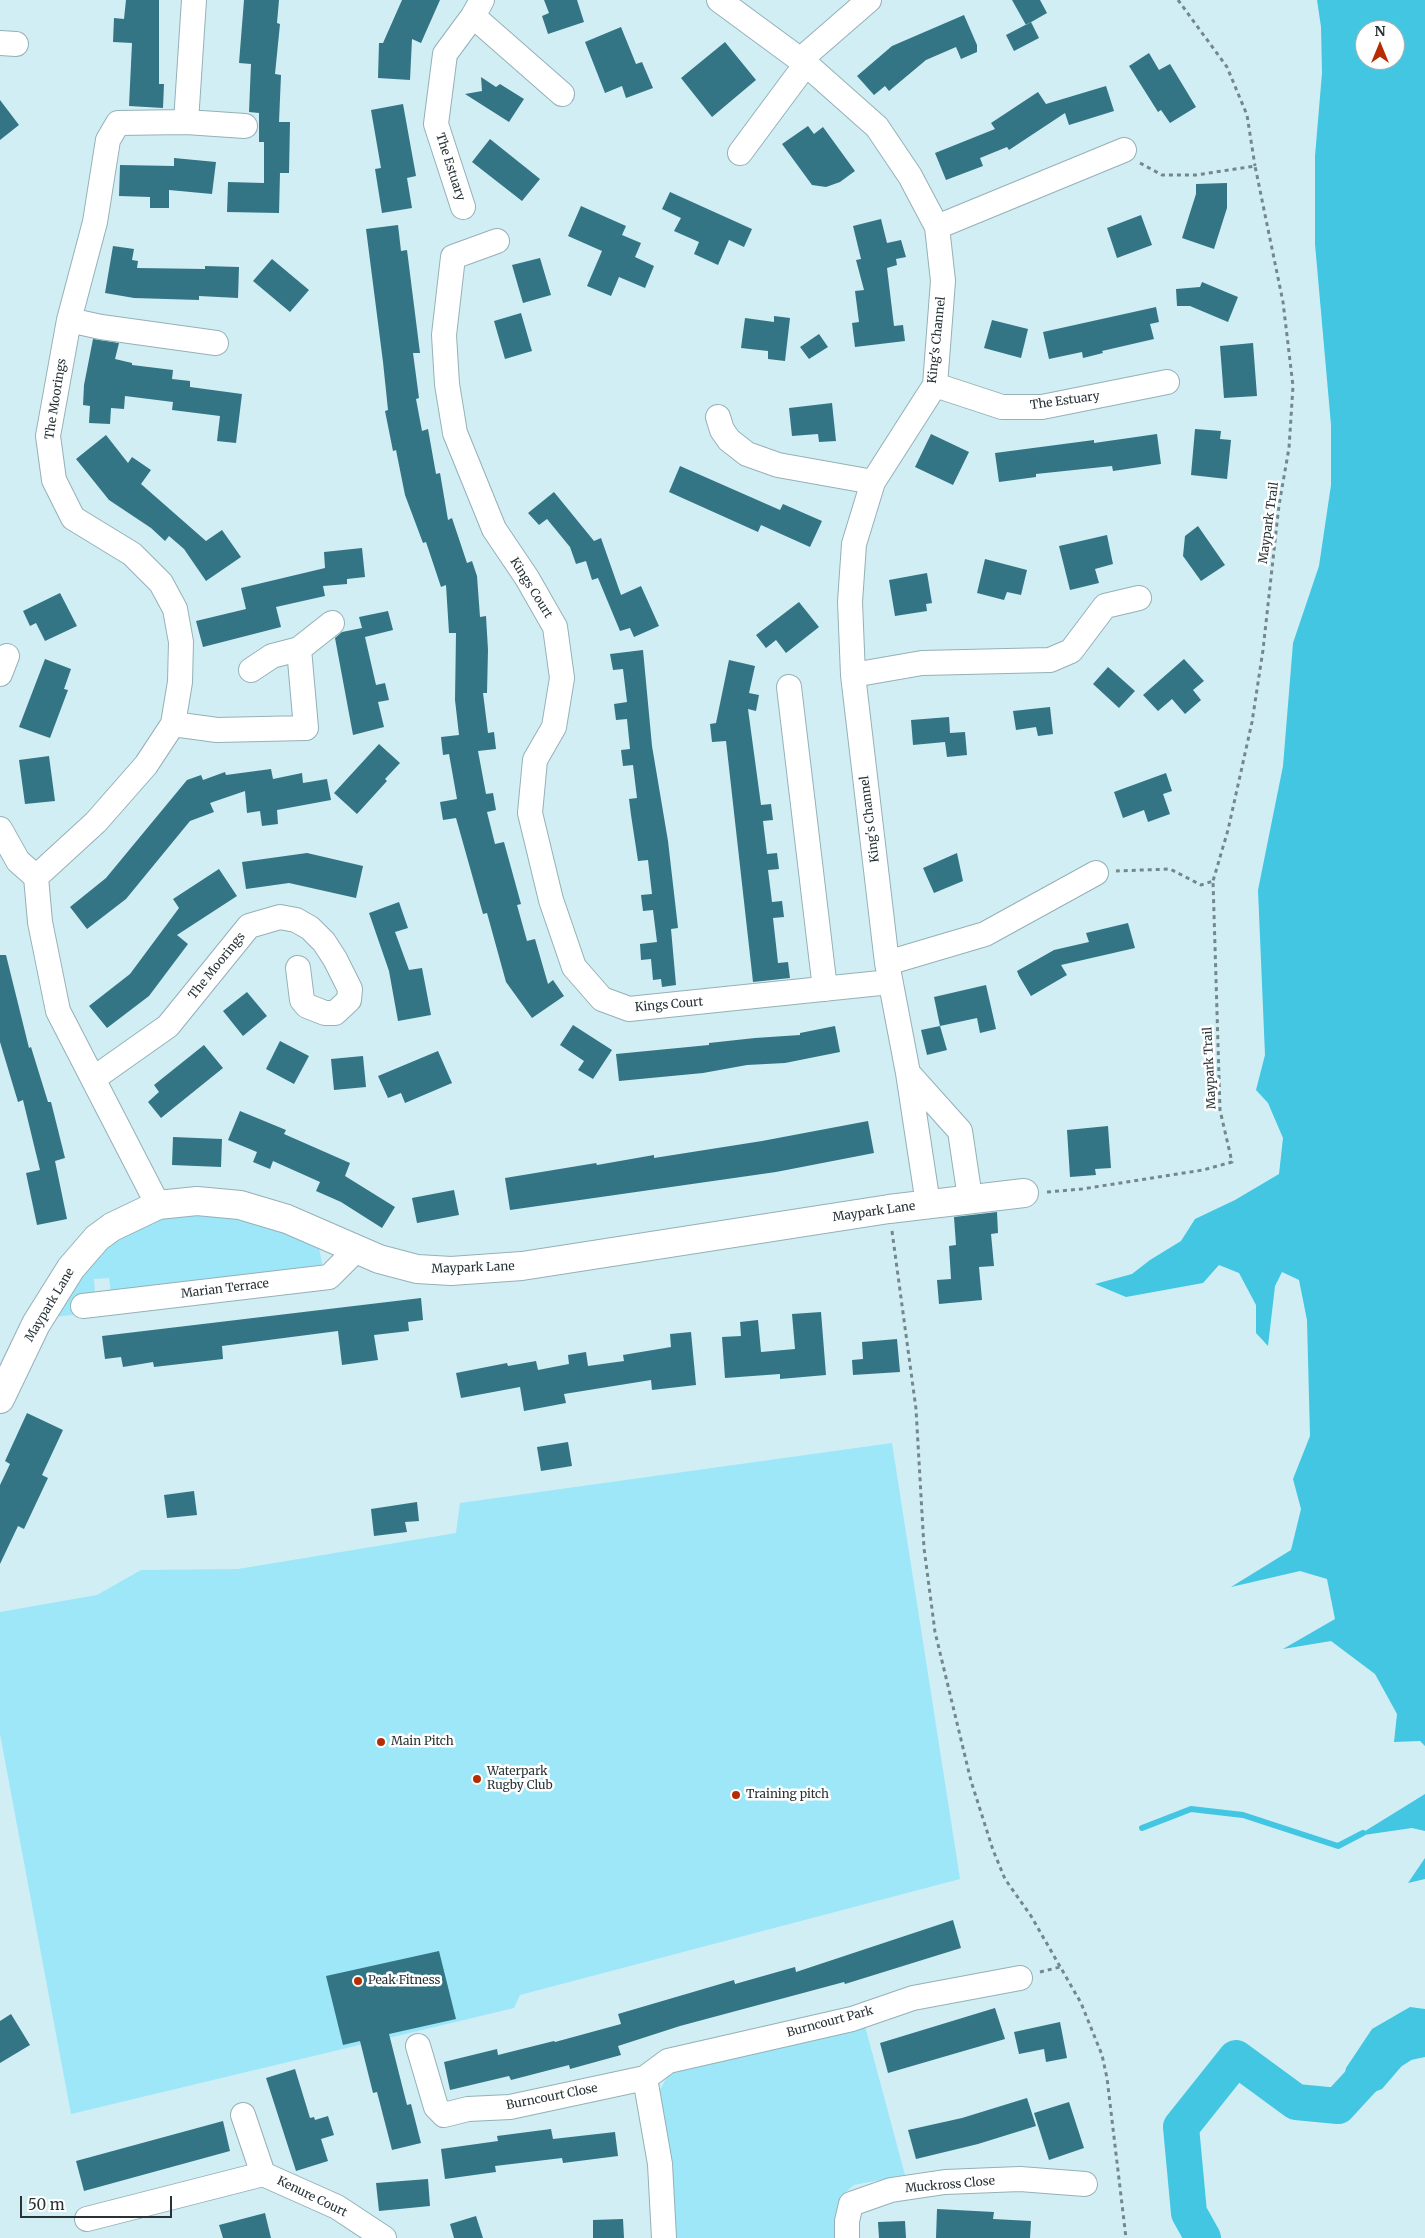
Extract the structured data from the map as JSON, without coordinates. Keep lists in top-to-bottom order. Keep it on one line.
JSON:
{"streets":{"street":["The Estuary","King's Channel","The Moorings","Kings Court","Maypark Lane","Marian Terrace","Burncourt Park","Burncourt Close","Muckross Close","Kenure Court"],"path":["Maypark Trail"]},"crossings":[["The Estuary","King's Channel"],["King's Channel","Kings Court"],["King's Channel","Maypark Lane"],["Maypark Trail","Maypark Lane"],["Maypark Lane","Marian Terrace"],["Burncourt Park","Burncourt Close"]],"places":["Main Pitch","Waterpark Rugby Club","Training pitch","Peak Fitness"],"scale_bar":"50 m","north":"top"}
